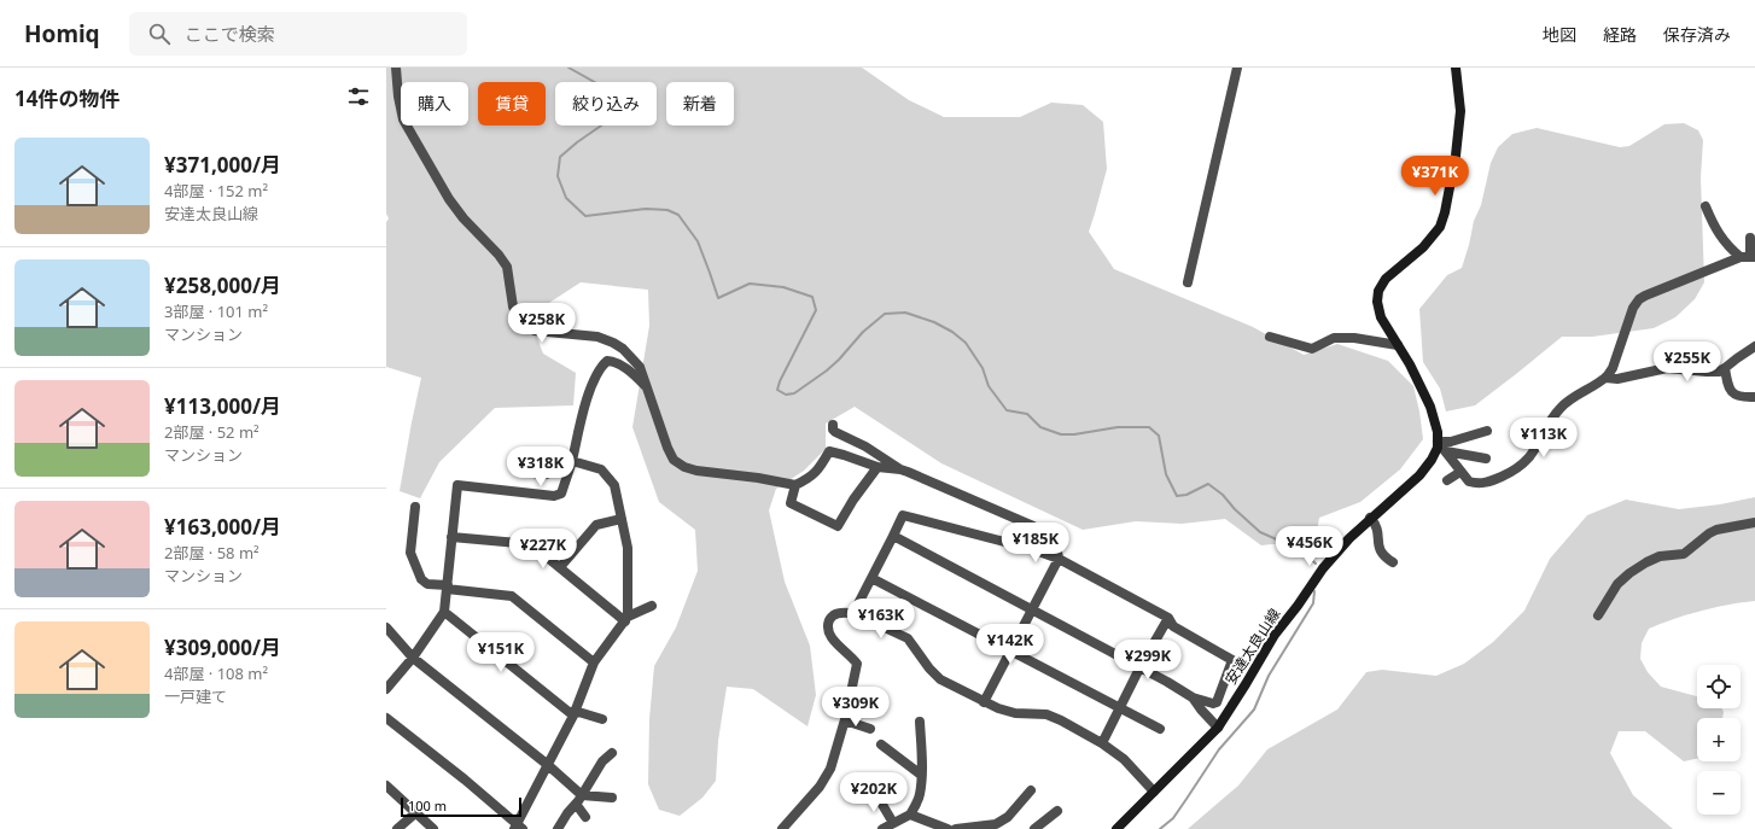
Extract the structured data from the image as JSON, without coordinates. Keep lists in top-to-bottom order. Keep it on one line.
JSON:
{"streets":{"main road":["安達太良山線"]},"scale_bar":"100 m","page":{"header":"Homiq","search":"ここで検索","nav":["地図","経路","保存済み"],"heading":"14件の物件","chip":["購入","賃貸","絞り込み","新着"],"list":[{"name":"¥371,000/月","note":"4部屋 · 152 m² · 安達太良山線"},{"name":"¥258,000/月","note":"3部屋 · 101 m² · マンション"},{"name":"¥113,000/月","note":"2部屋 · 52 m² · マンション"},{"name":"¥163,000/月","note":"2部屋 · 58 m² · マンション"},{"name":"¥309,000/月","note":"4部屋 · 108 m² · 一戸建て"}],"price":["¥371K","¥258K","¥255K","¥113K","¥318K","¥185K","¥456K","¥227K","¥163K","¥142K","¥151K","¥299K","¥309K","¥202K"],"map_buttons":["+","−"],"scale":"100 m"}}
